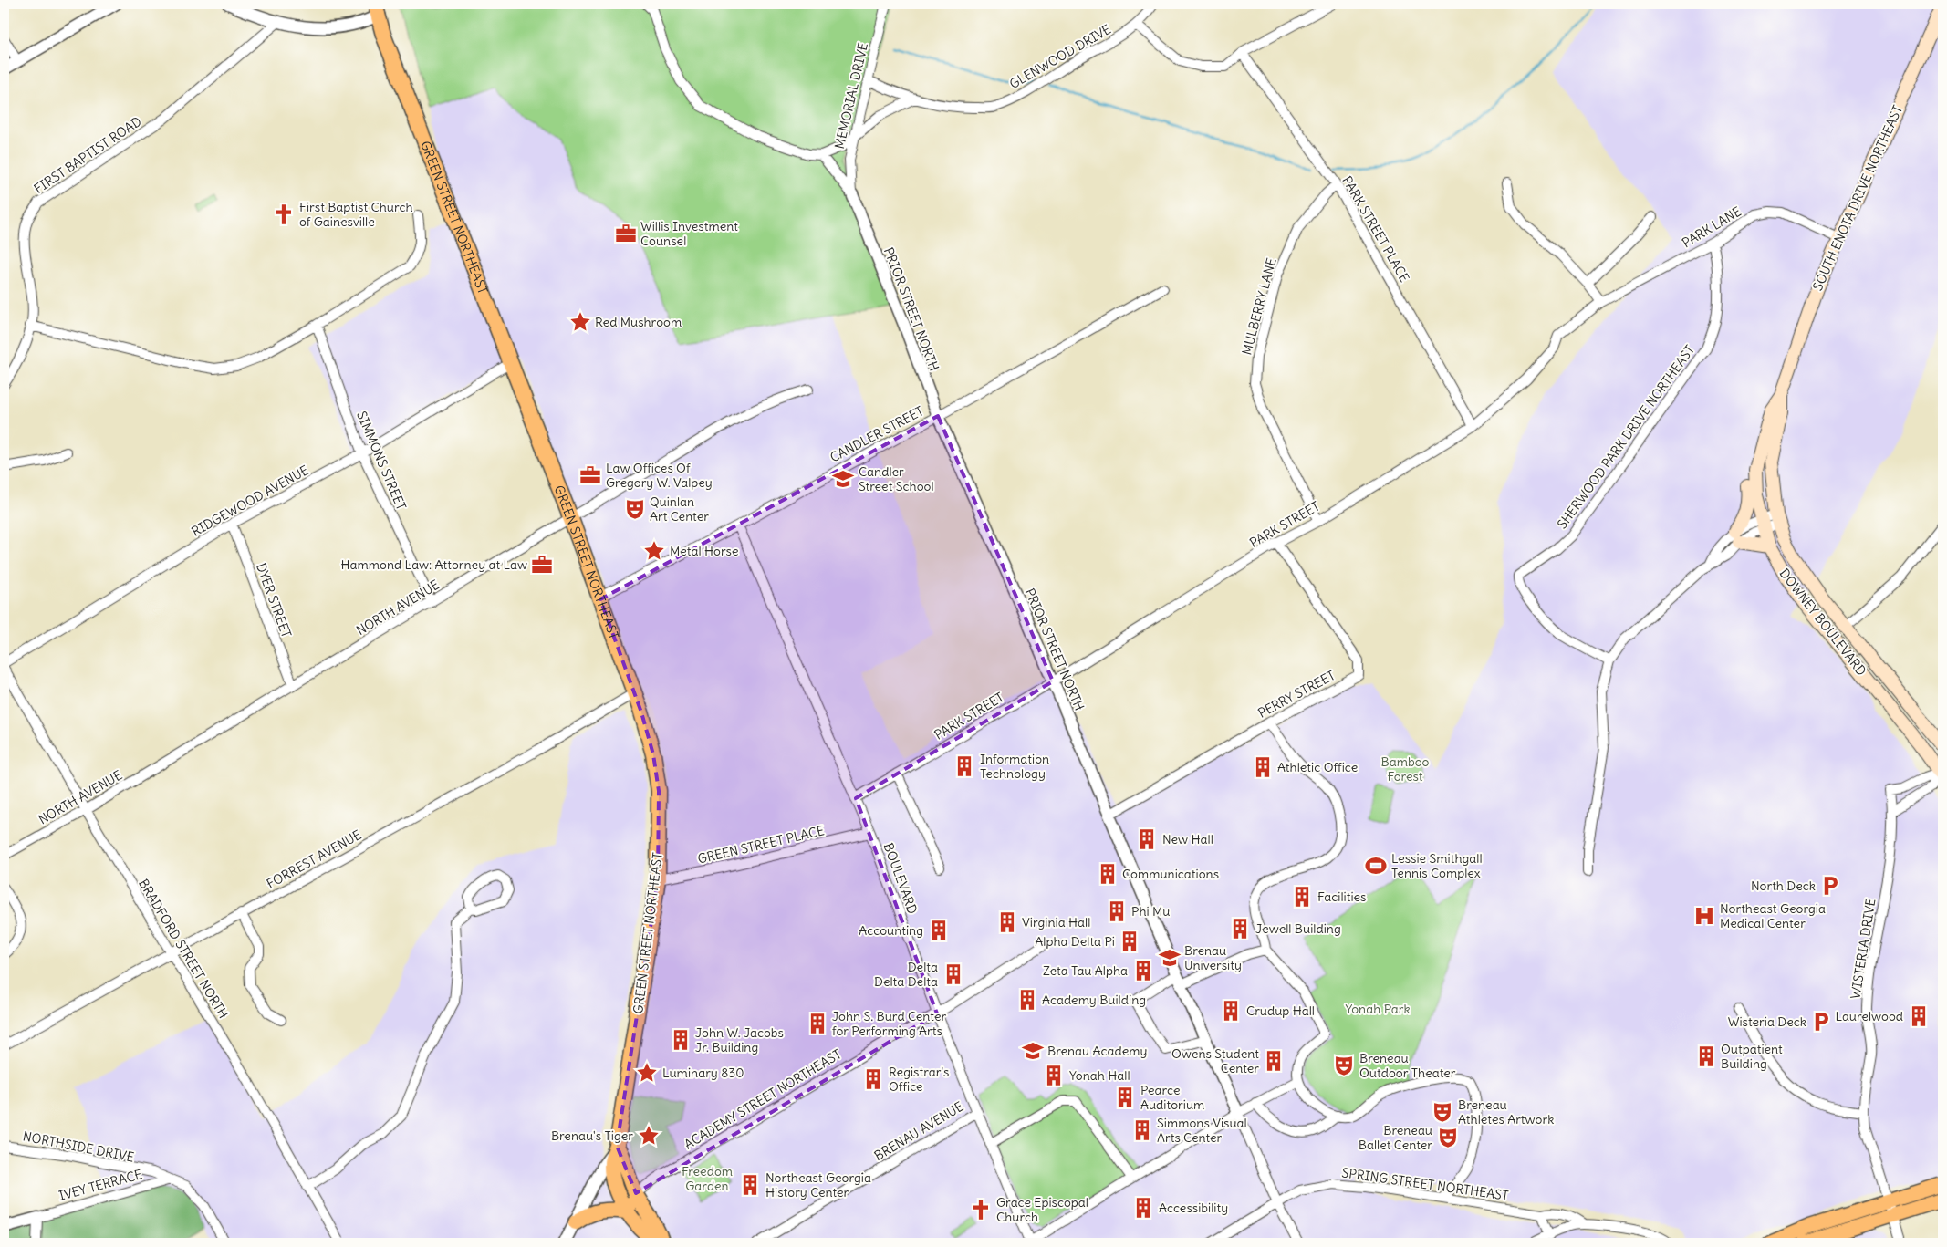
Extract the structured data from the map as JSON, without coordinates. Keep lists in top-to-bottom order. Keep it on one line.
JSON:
{"streets":{"highway":["GREEN STREET NORTHEAST"],"main road":["SOUTH ENOTA DRIVE NORTHEAST","DOWNEY BOULEVARD"],"street":["GLENWOOD DRIVE","MEMORIAL DRIVE","FIRST BAPTIST ROAD","PARK LANE","PARK STREET PLACE","MULBERRY LANE","PRIOR STREET NORTH","CANDLER STREET","SHERWOOD PARK DRIVE NORTHEAST","SIMMONS STREET","RIDGEWOOD AVENUE","PARK STREET","DYER STREET","NORTH AVENUE","PERRY STREET","GREEN STREET PLACE","FORREST AVENUE","BOULEVARD","BRADFORD STREET NORTH","WISTERIA DRIVE","ACADEMY STREET NORTHEAST","BRENAU AVENUE","NORTHSIDE DRIVE","SPRING STREET NORTHEAST","IVEY TERRACE"]},"crossings":[["GLENWOOD DRIVE","MEMORIAL DRIVE"],["MEMORIAL DRIVE","PRIOR STREET NORTH"],["SOUTH ENOTA DRIVE NORTHEAST","PARK LANE"],["SOUTH ENOTA DRIVE NORTHEAST","DOWNEY BOULEVARD"],["GREEN STREET NORTHEAST","CANDLER STREET"],["GREEN STREET NORTHEAST","RIDGEWOOD AVENUE"],["GREEN STREET NORTHEAST","NORTH AVENUE"],["GREEN STREET NORTHEAST","GREEN STREET PLACE"],["GREEN STREET NORTHEAST","FORREST AVENUE"],["PARK LANE","SHERWOOD PARK DRIVE NORTHEAST"],["PARK LANE","PARK STREET"],["PARK STREET PLACE","MULBERRY LANE"],["PARK STREET PLACE","PARK STREET"],["MULBERRY LANE","PARK STREET"],["PRIOR STREET NORTH","CANDLER STREET"],["PRIOR STREET NORTH","PARK STREET"],["PRIOR STREET NORTH","PERRY STREET"],["CANDLER STREET","BOULEVARD"],["SIMMONS STREET","RIDGEWOOD AVENUE"],["SIMMONS STREET","NORTH AVENUE"],["RIDGEWOOD AVENUE","DYER STREET"],["PARK STREET","PERRY STREET"],["PARK STREET","BOULEVARD"],["DYER STREET","NORTH AVENUE"],["NORTH AVENUE","BRADFORD STREET NORTH"],["DOWNEY BOULEVARD","WISTERIA DRIVE"],["GREEN STREET PLACE","BOULEVARD"],["FORREST AVENUE","BRADFORD STREET NORTH"],["BOULEVARD","ACADEMY STREET NORTHEAST"],["BOULEVARD","BRENAU AVENUE"],["NORTHSIDE DRIVE","IVEY TERRACE"]],"parks":["Bamboo Forest","Yonah Park","Freedom Garden"],"places":{"church":["First Baptist Church of Gainesville","Grace Episcopal Church"],"office":["Willis Investment Counsel","Law Offices Of Gregory W. Valpey","Hammond Law: Attorney at Law"],"place":["Red Mushroom","Metal Horse","Luminary 830","Brenau's Tiger"],"school or university":["Candler Street School","Brenau University","Brenau Academy"],"theatre":["Quinlan Art Center","Breneau Outdoor Theater","Breneau Athletes Artwork","Breneau Ballet Center"],"building":["Information Technology","Athletic Office","New Hall","Communications","Facilities","Phi Mu","Virginia Hall","Jewell Building","Accounting","Alpha Delta Pi","Zeta Tau Alpha","Delta Delta Delta","Academy Building","Crudup Hall","Laurelwood","John S. Burd Center for Performing Arts","John W. Jacobs Jr. Building","Outpatient Building","Owens Student Center","Yonah Hall","Registrar's Office","Pearce Auditorium","Simmons Visual Arts Center","Northeast Georgia History Center","Accessibility"],"sports":["Lessie Smithgall Tennis Complex"],"parking":["North Deck","Wisteria Deck"],"hospital":["Northeast Georgia Medical Center"]}}
